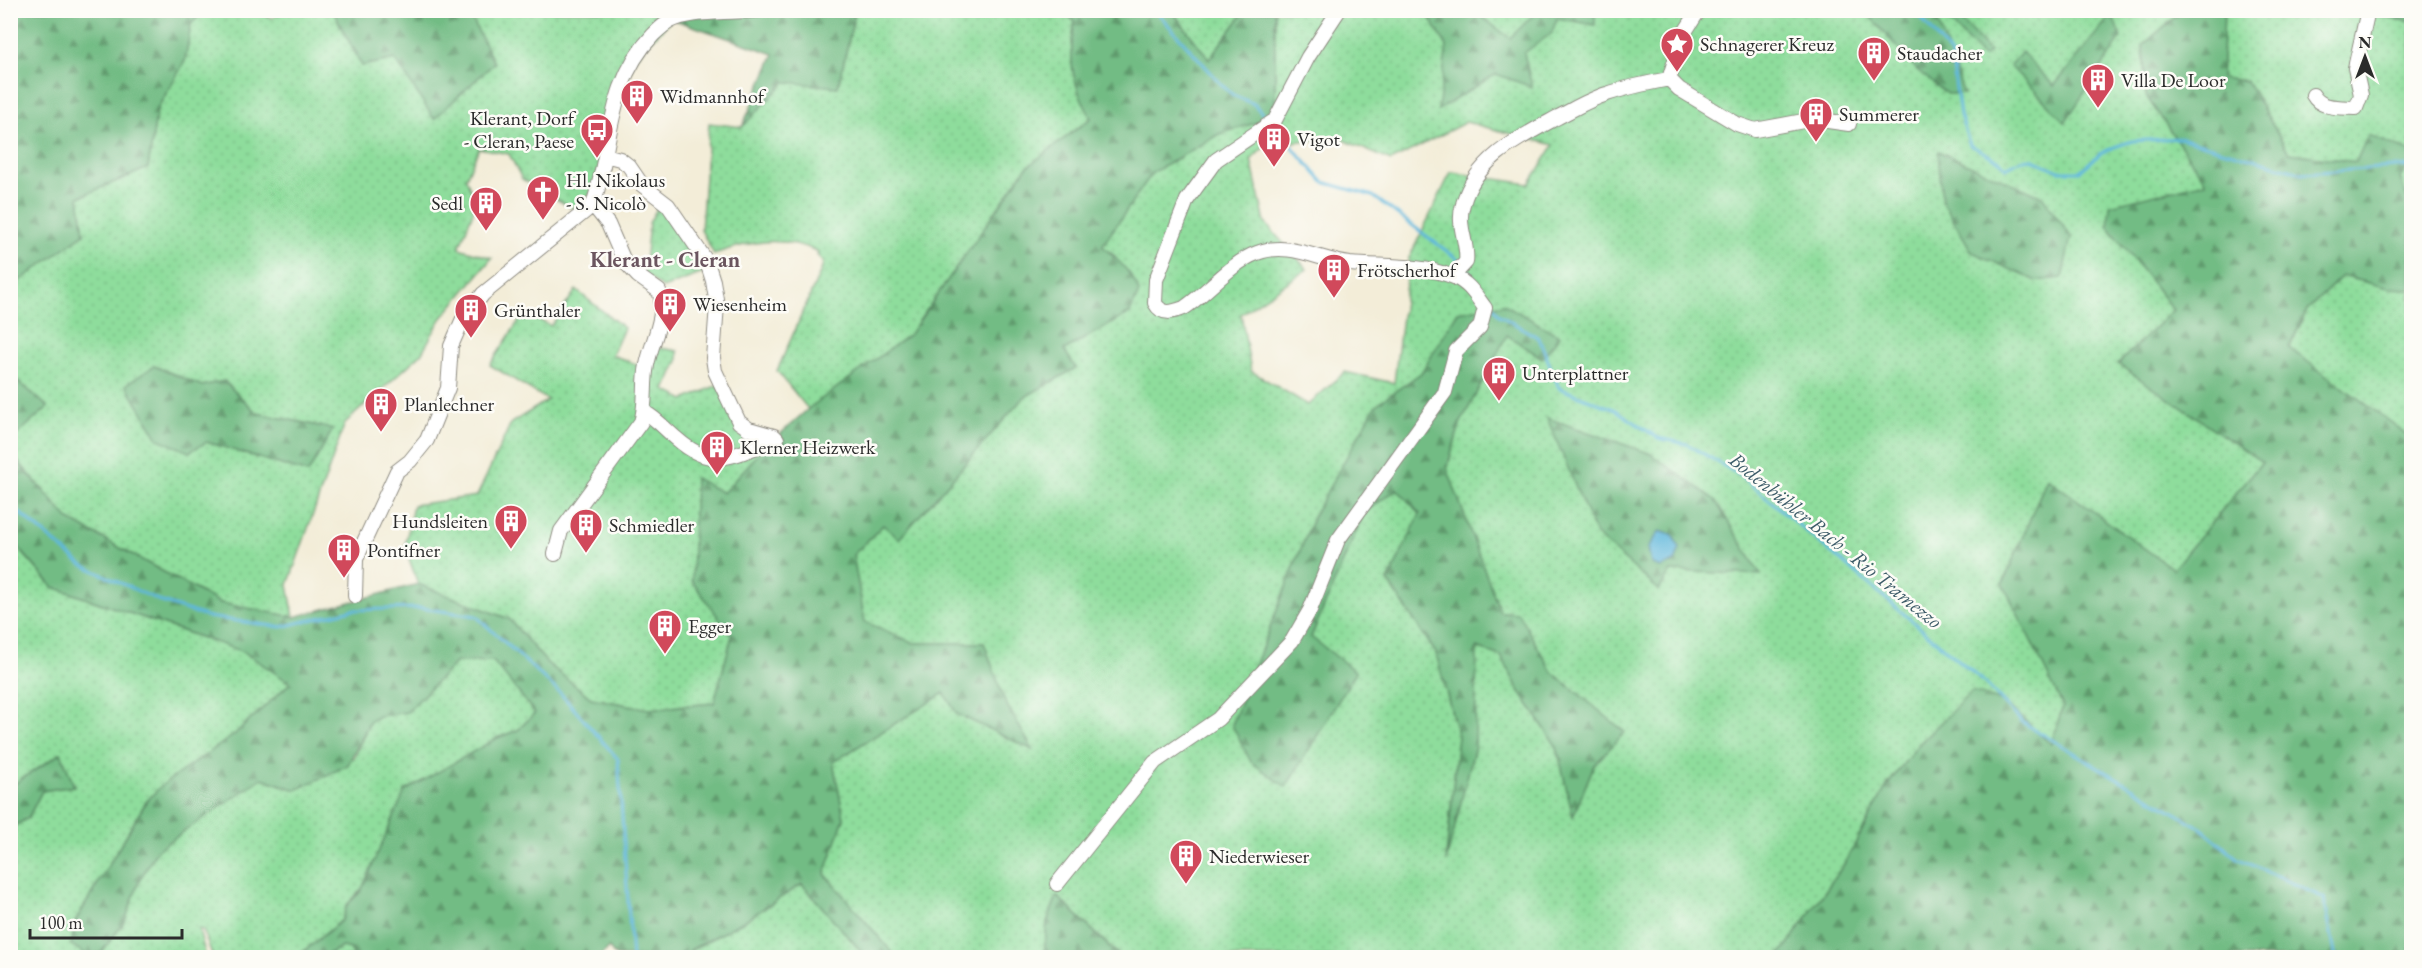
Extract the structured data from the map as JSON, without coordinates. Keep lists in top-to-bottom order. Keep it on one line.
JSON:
{"districts":["Klerant - Cleran"],"water":["Bodenbühler Bach - Rio Tramezzo"],"places":{"place":["Schnagerer Kreuz"],"building":["Staudacher","Villa De Loor","Widmannhof","Summerer","Vigot","Sedl","Frötscherhof","Wiesenheim","Grünthaler","Unterplattner","Planlechner","Klerner Heizwerk","Hundsleiten","Schmiedler","Pontifner","Egger","Niederwieser"],"bus stop":["Klerant, Dorf - Cleran, Paese"],"church":["Hl. Nikolaus - S. Nicolò"]},"scale_bar":"100 m","north":"top"}
